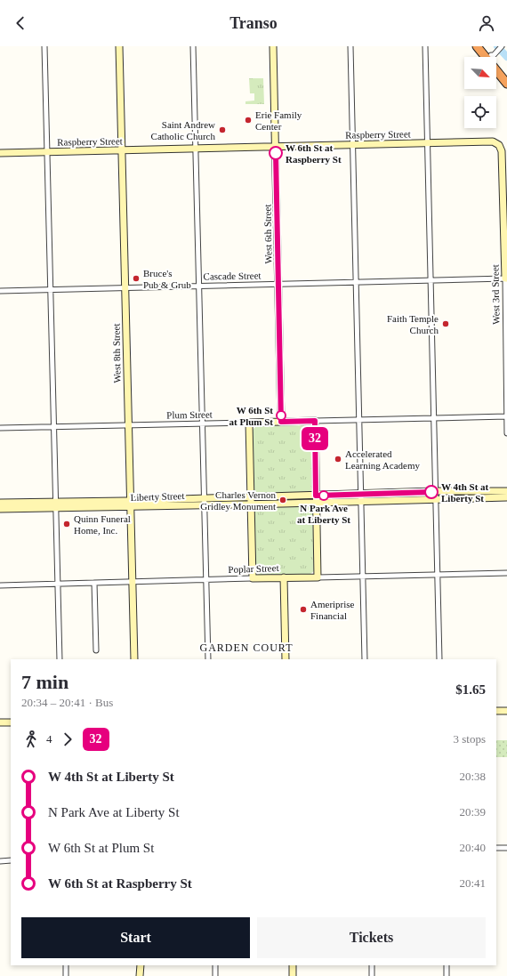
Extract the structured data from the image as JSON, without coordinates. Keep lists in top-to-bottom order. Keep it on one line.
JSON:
{"streets":{"street":["Raspberry Street","West 6th Street","Cascade Street","West 3rd Street","West 8th Street","Plum Street","Liberty Street","Poplar Street"]},"crossings":[["Raspberry Street","West 6th Street"],["Raspberry Street","West 3rd Street"],["Raspberry Street","West 8th Street"],["West 6th Street","Cascade Street"],["West 6th Street","Plum Street"],["Cascade Street","West 3rd Street"],["Cascade Street","West 8th Street"],["West 3rd Street","Plum Street"],["West 8th Street","Plum Street"],["West 8th Street","Liberty Street"],["West 8th Street","Poplar Street"]],"districts":["GARDEN COURT"],"places":["Erie Family Center","Saint Andrew Catholic Church","W 6th St at Raspberry St","Bruce's Pub & Grub","Faith Temple Church","W 6th St at Plum St","Accelerated Learning Academy","W 4th St at Liberty St","N Park Ave at Liberty St","Charles Vernon Gridley Monument","Quinn Funeral Home, Inc.","Ameriprise Financial"],"lines":["bus line 32"],"north":"bottom right","page":{"header":"Transo","on_map":"32","heading":["7 min","20:34 – 20:41 · Bus","$1.65"],"legs":["4","32","3 stops"],"list":[{"name":"W 4th St at Liberty St","value":"20:38"},{"name":"N Park Ave at Liberty St","value":"20:39"},{"name":"W 6th St at Plum St","value":"20:40"},{"name":"W 6th St at Raspberry St","value":"20:41"}],"buttons":["Start","Tickets"]}}
